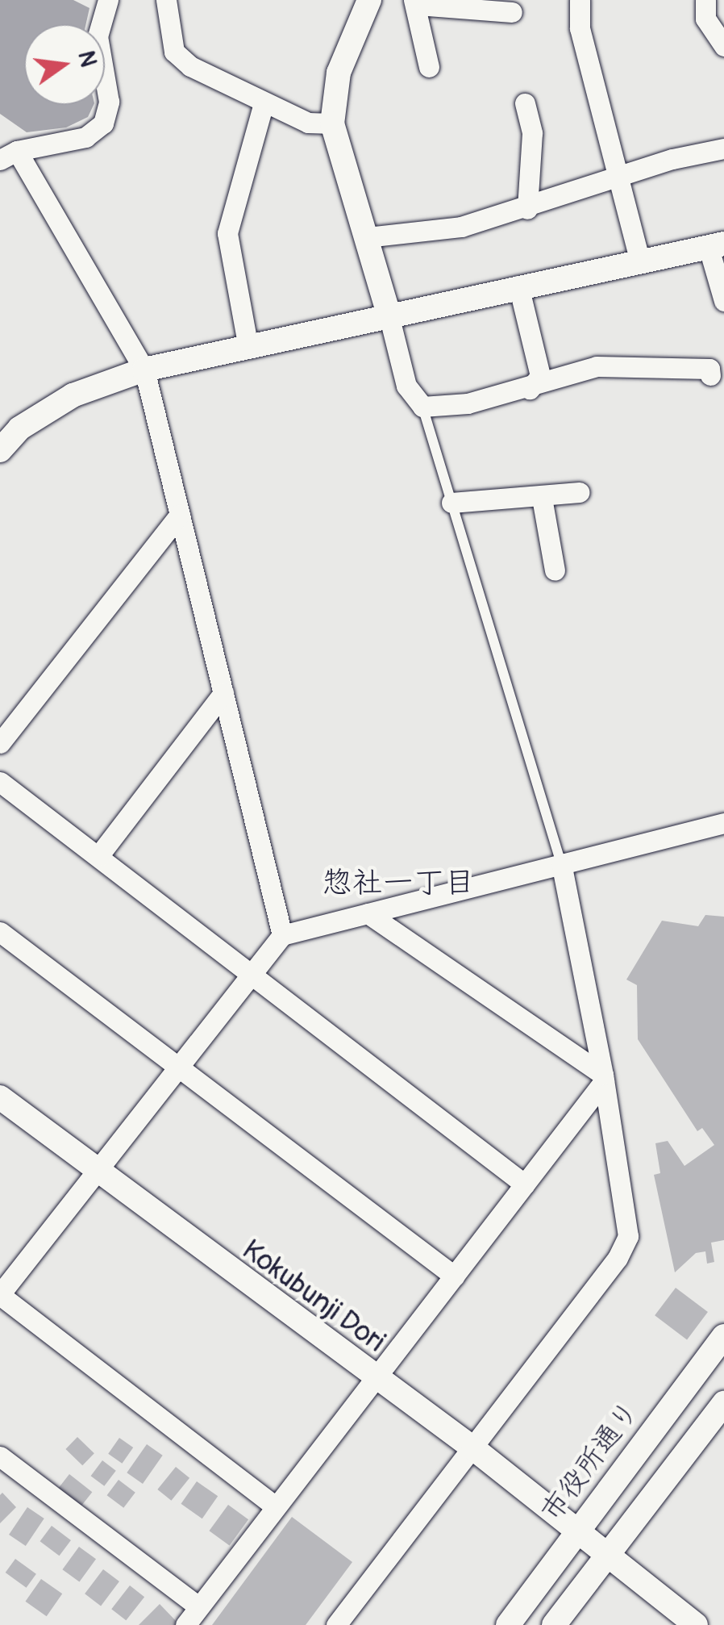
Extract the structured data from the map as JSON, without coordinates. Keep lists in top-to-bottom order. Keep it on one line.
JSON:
{"streets":{"street":["Kokubunji Dori","市役所通り"]},"crossings":[["Kokubunji Dori","市役所通り"]],"districts":["惣社一丁目"],"north":"right"}
